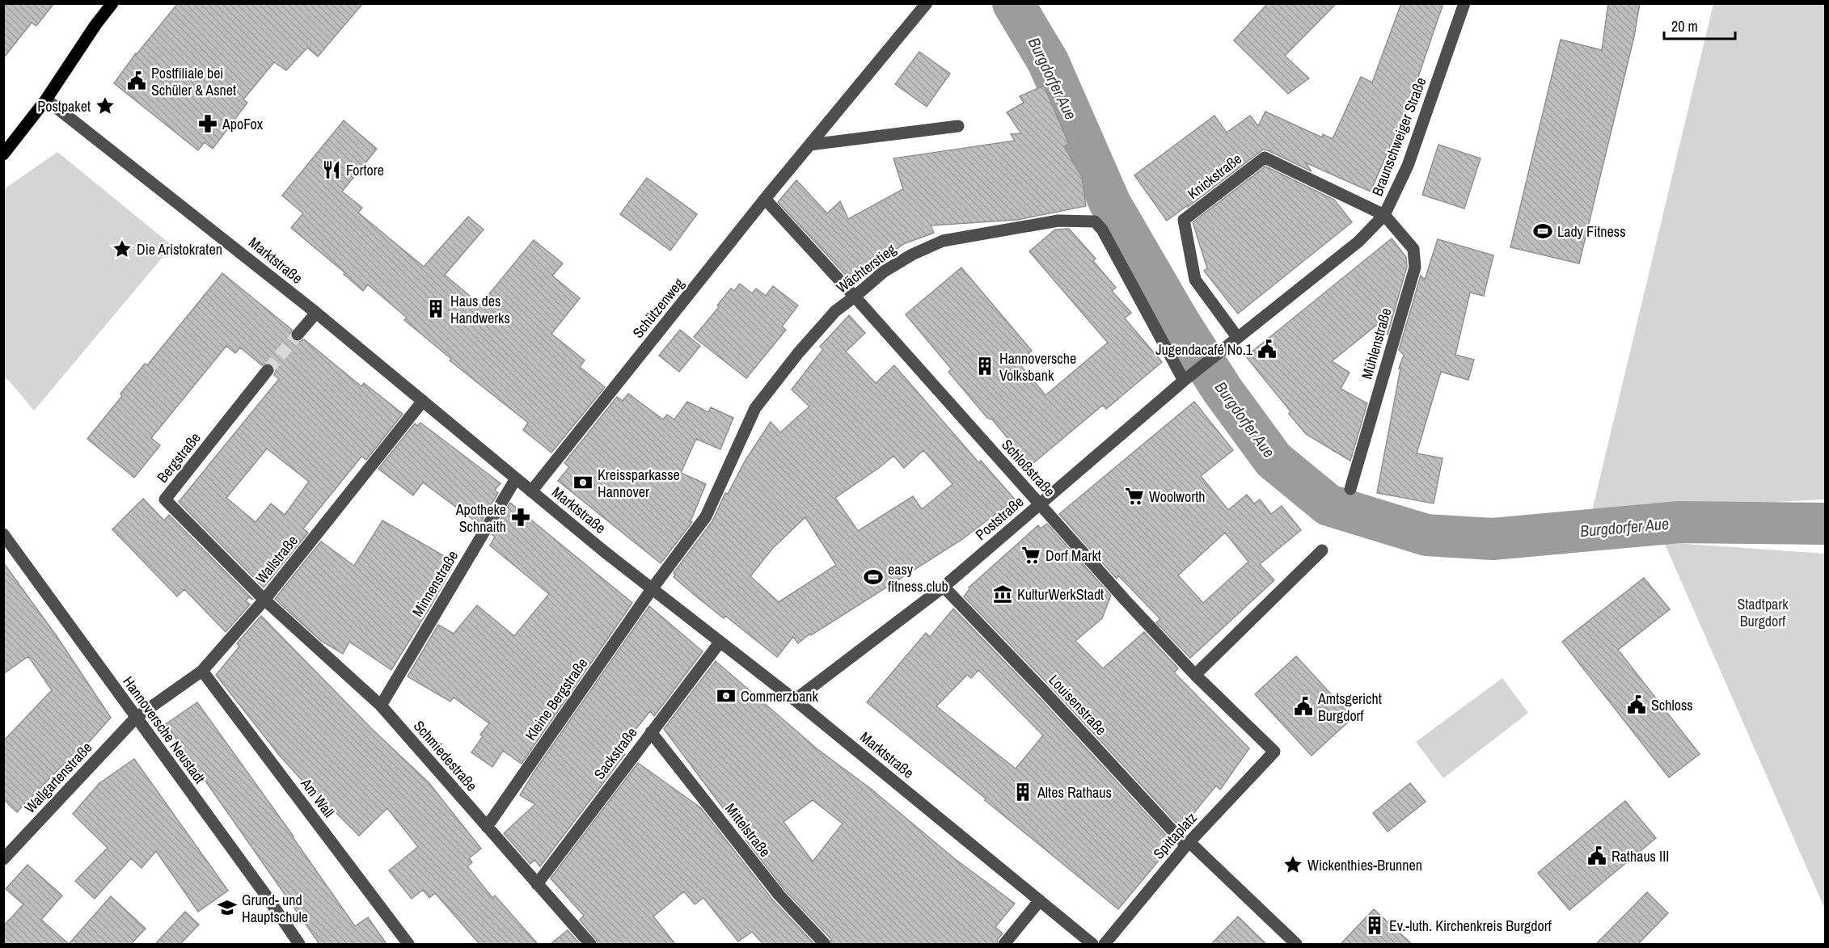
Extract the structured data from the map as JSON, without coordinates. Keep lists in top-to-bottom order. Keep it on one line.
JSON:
{"streets":{"street":["Braunschweiger Straße","Knickstraße","Marktstraße","Wächterstieg","Schützenweg","Mühlenstraße","Bergstraße","Schloßstraße","Poststraße","Wallstraße","Minnenstraße","Kleine Bergstraße","Louisenstraße","Hannoversche Neustadt","Sackstraße","Schmiedestraße","Wallgartenstraße","Am Wall","Mittelstraße","Spittaplatz"]},"crossings":[["Braunschweiger Straße","Knickstraße"],["Braunschweiger Straße","Mühlenstraße"],["Braunschweiger Straße","Poststraße"],["Knickstraße","Mühlenstraße"],["Marktstraße","Wächterstieg"],["Marktstraße","Schützenweg"],["Marktstraße","Poststraße"],["Marktstraße","Wallstraße"],["Marktstraße","Minnenstraße"],["Marktstraße","Kleine Bergstraße"],["Marktstraße","Sackstraße"],["Wächterstieg","Schloßstraße"],["Wächterstieg","Poststraße"],["Wächterstieg","Kleine Bergstraße"],["Schützenweg","Schloßstraße"],["Bergstraße","Wallstraße"],["Bergstraße","Schmiedestraße"],["Schloßstraße","Poststraße"],["Schloßstraße","Spittaplatz"],["Poststraße","Louisenstraße"],["Wallstraße","Hannoversche Neustadt"],["Wallstraße","Schmiedestraße"],["Wallstraße","Wallgartenstraße"],["Wallstraße","Am Wall"],["Minnenstraße","Schmiedestraße"],["Kleine Bergstraße","Schmiedestraße"],["Louisenstraße","Spittaplatz"],["Hannoversche Neustadt","Wallgartenstraße"],["Sackstraße","Schmiedestraße"],["Sackstraße","Mittelstraße"]],"water":["Burgdorfer Aue"],"parks":["Stadtpark Burgdorf"],"places":{"public building":["Postfiliale bei Schüler & Asnet","Jugendacafé No.1","Schloss","Amtsgericht Burgdorf","Rathaus III"],"place":["Postpaket","Die Aristokraten","Wickenthies-Brunnen"],"pharmacy":["ApoFox","Apotheke Schnaith"],"restaurant":["Fortore"],"sports":["Lady Fitness","easy fitness.club"],"building":["Haus des Handwerks","Hannoversche Volksbank","Altes Rathaus","Ev.-luth. Kirchenkreis Burgdorf"],"bank":["Kreissparkasse Hannover","Commerzbank"],"supermarket":["Woolworth","Dorf Markt"],"museum":["KulturWerkStadt"],"school or university":["Grund- und Hauptschule"]},"scale_bar":"20 m"}
